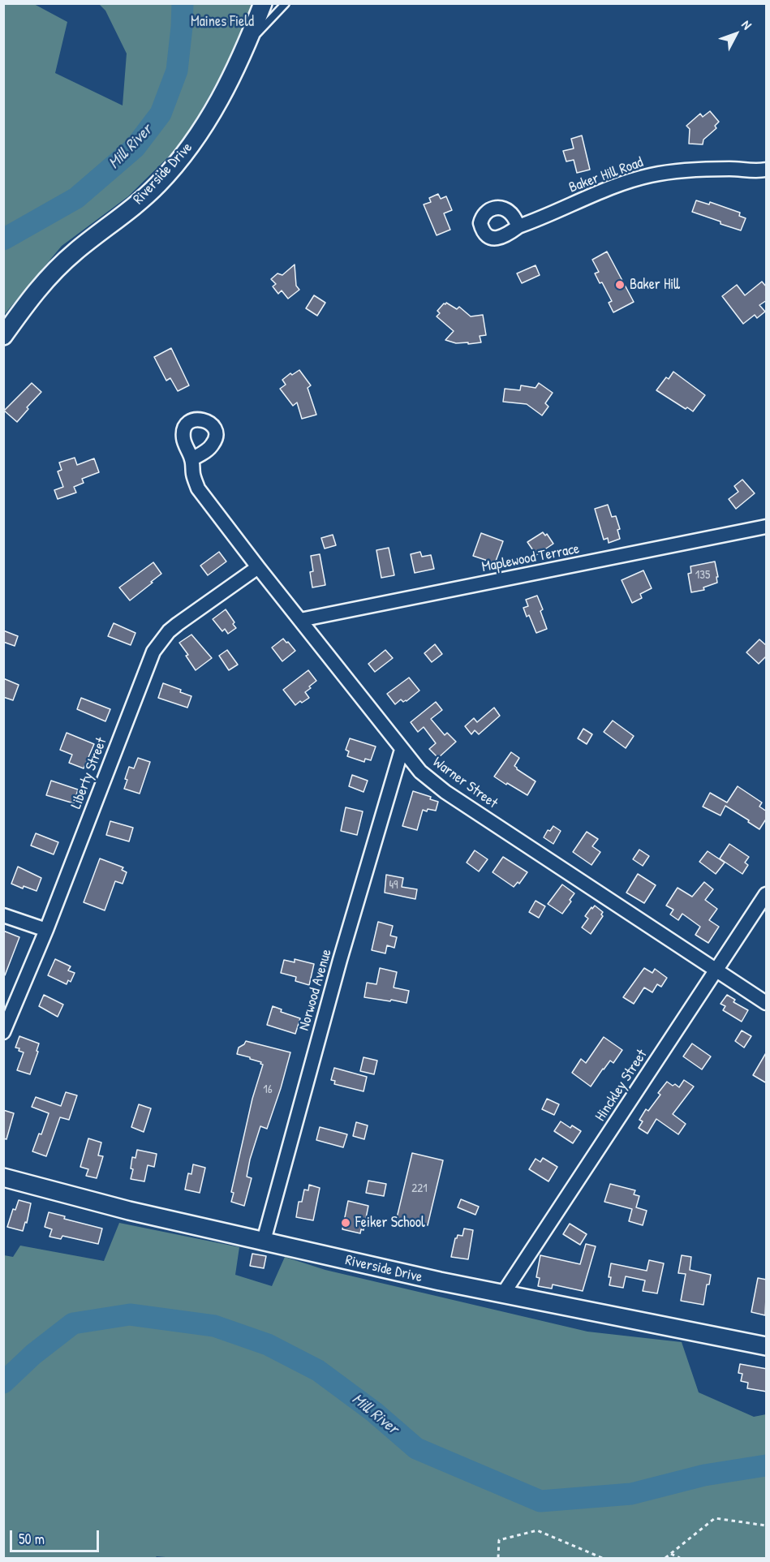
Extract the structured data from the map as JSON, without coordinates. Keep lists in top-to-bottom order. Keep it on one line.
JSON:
{"streets":{"street":["Riverside Drive","Baker Hill Road","Maplewood Terrace","Liberty Street","Warner Street","Norwood Avenue","Hinckley Street"]},"crossings":[["Riverside Drive","Norwood Avenue"],["Riverside Drive","Hinckley Street"],["Maplewood Terrace","Warner Street"],["Liberty Street","Warner Street"],["Warner Street","Norwood Avenue"],["Warner Street","Hinckley Street"]],"water":["Mill River"],"parks":["Maines Field"],"places":["Baker Hill","Feiker School"],"house_numbers":["135","49","16","221"],"scale_bar":"50 m","north":"top right"}
